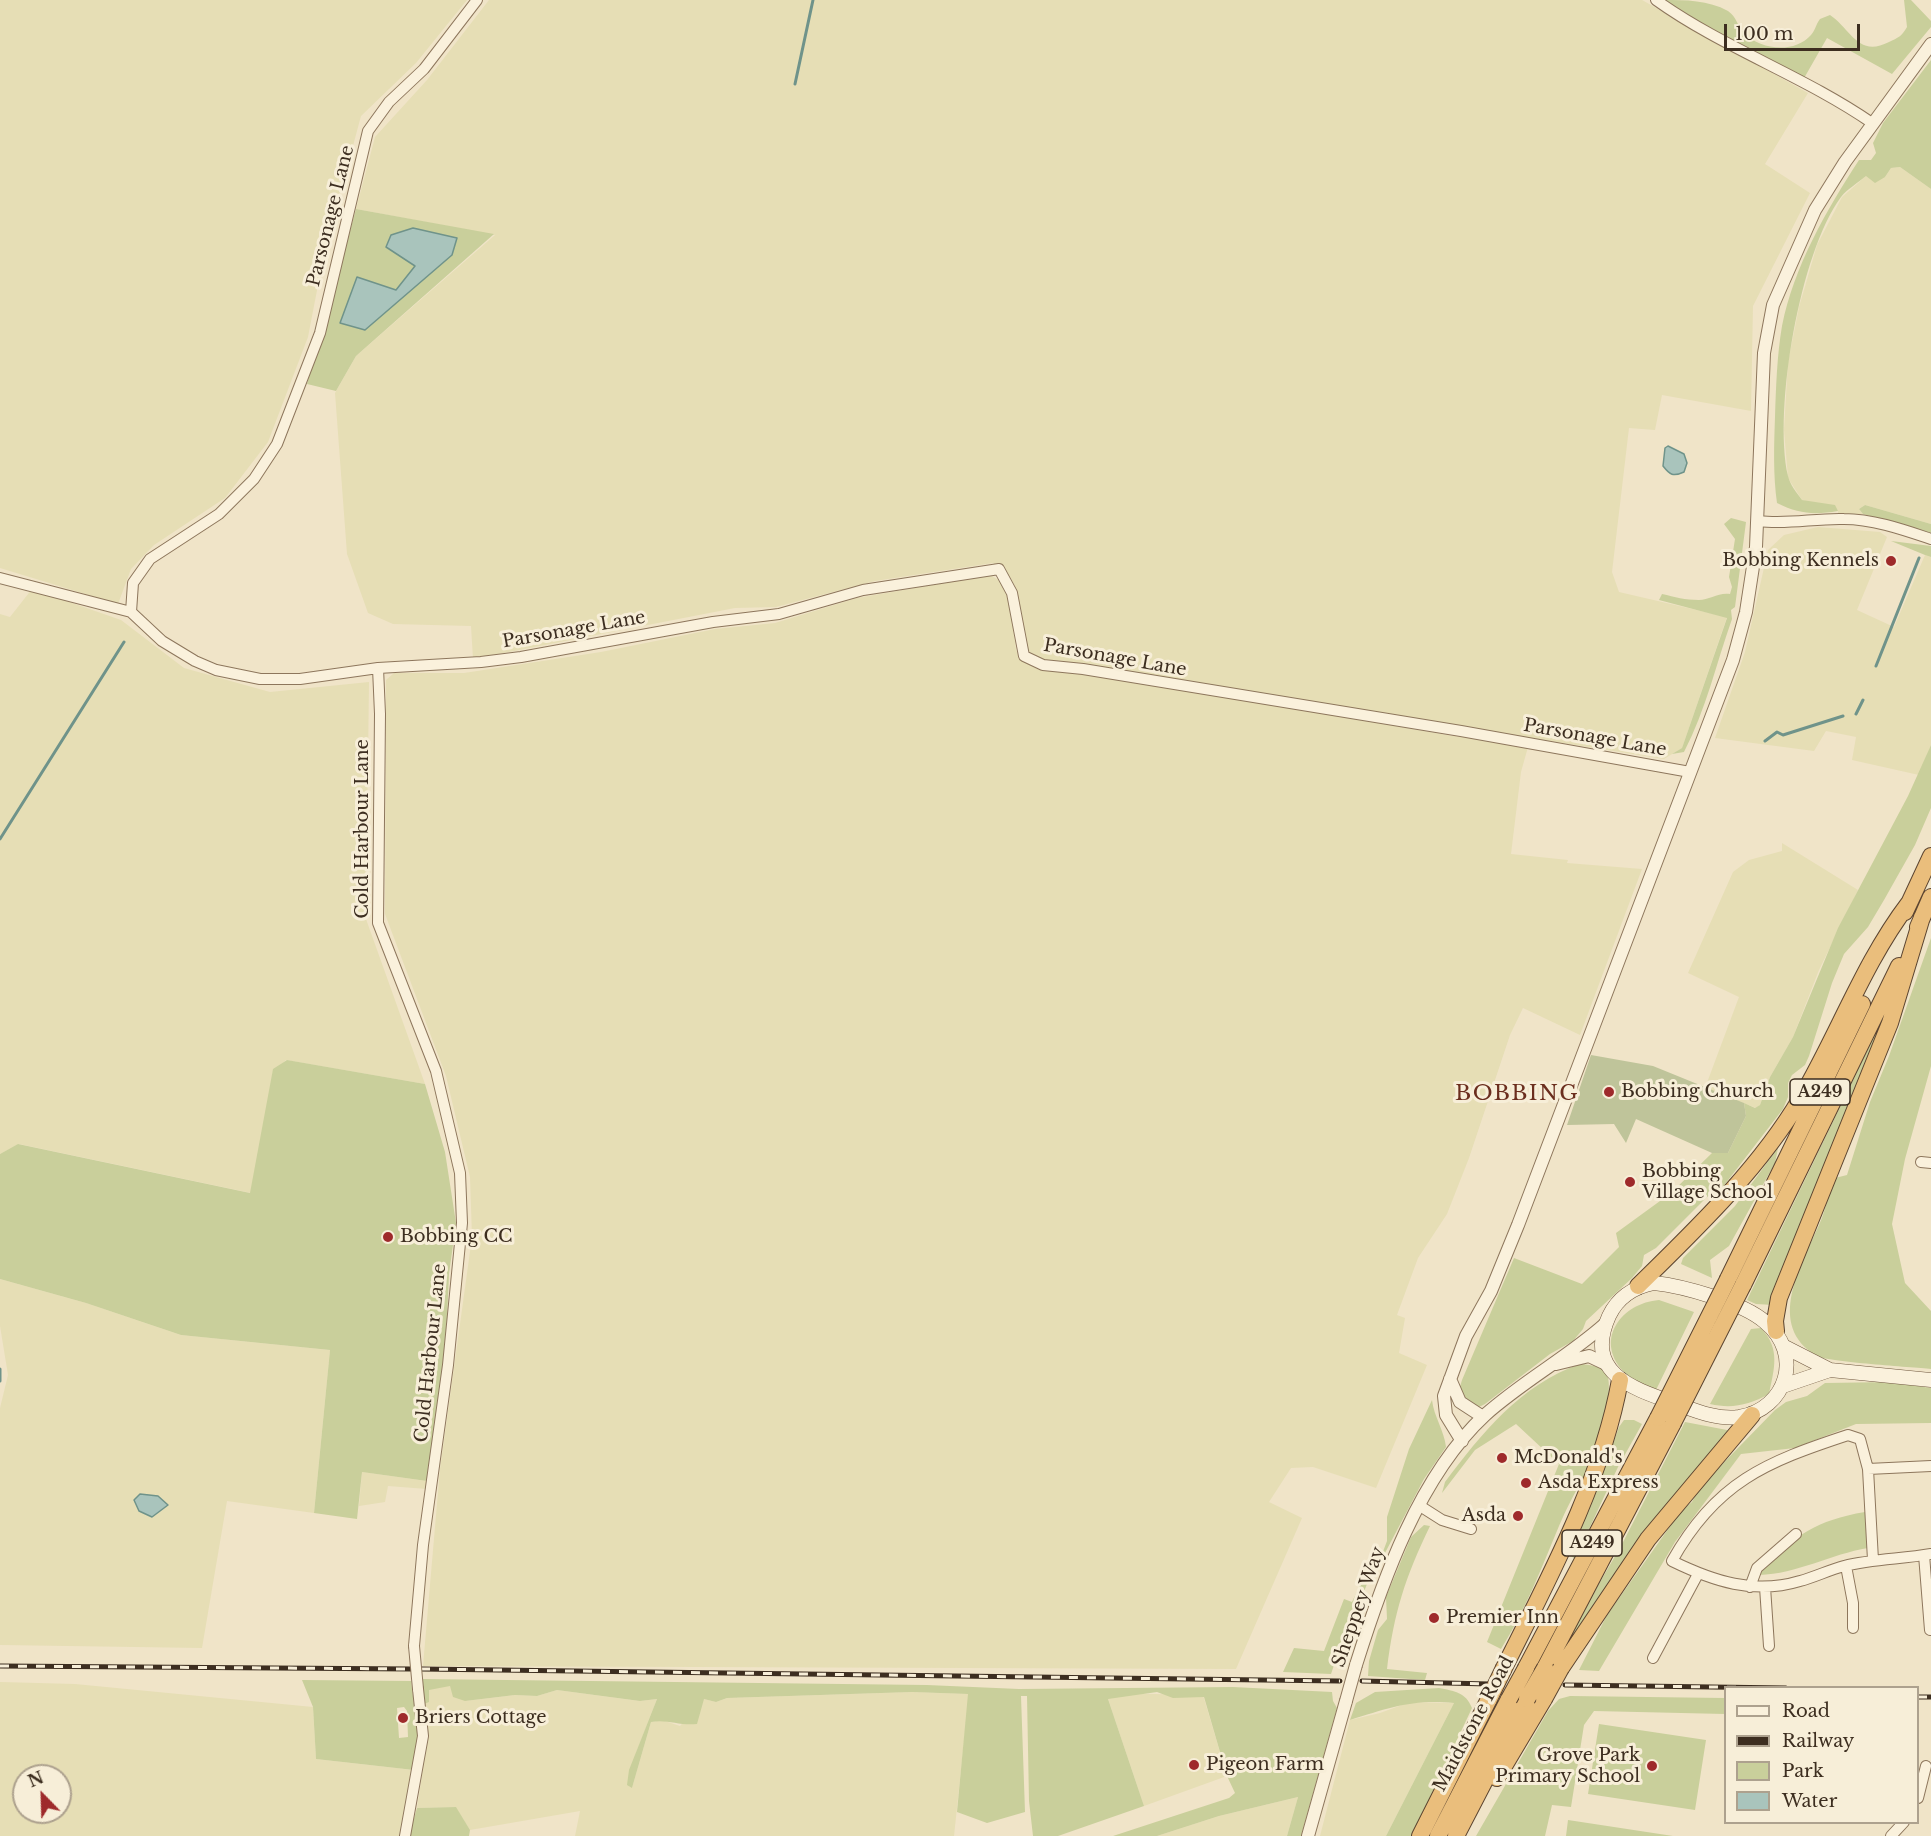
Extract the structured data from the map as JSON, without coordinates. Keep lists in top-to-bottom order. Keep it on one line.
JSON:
{"streets":{"highway":["A249","Maidstone Road"],"street":["Parsonage Lane","Cold Harbour Lane","Sheppey Way"]},"crossings":[["Parsonage Lane","Cold Harbour Lane"],["A249","Maidstone Road"]],"districts":["BOBBING"],"places":["Bobbing Kennels","Bobbing Church","Bobbing Village School","Bobbing CC","McDonald's","Asda Express","Asda","Premier Inn","Briers Cottage","Pigeon Farm","Grove Park Primary School"],"legend":["Road","Railway","Park","Water"],"scale_bar":"100 m","north":"top left"}
